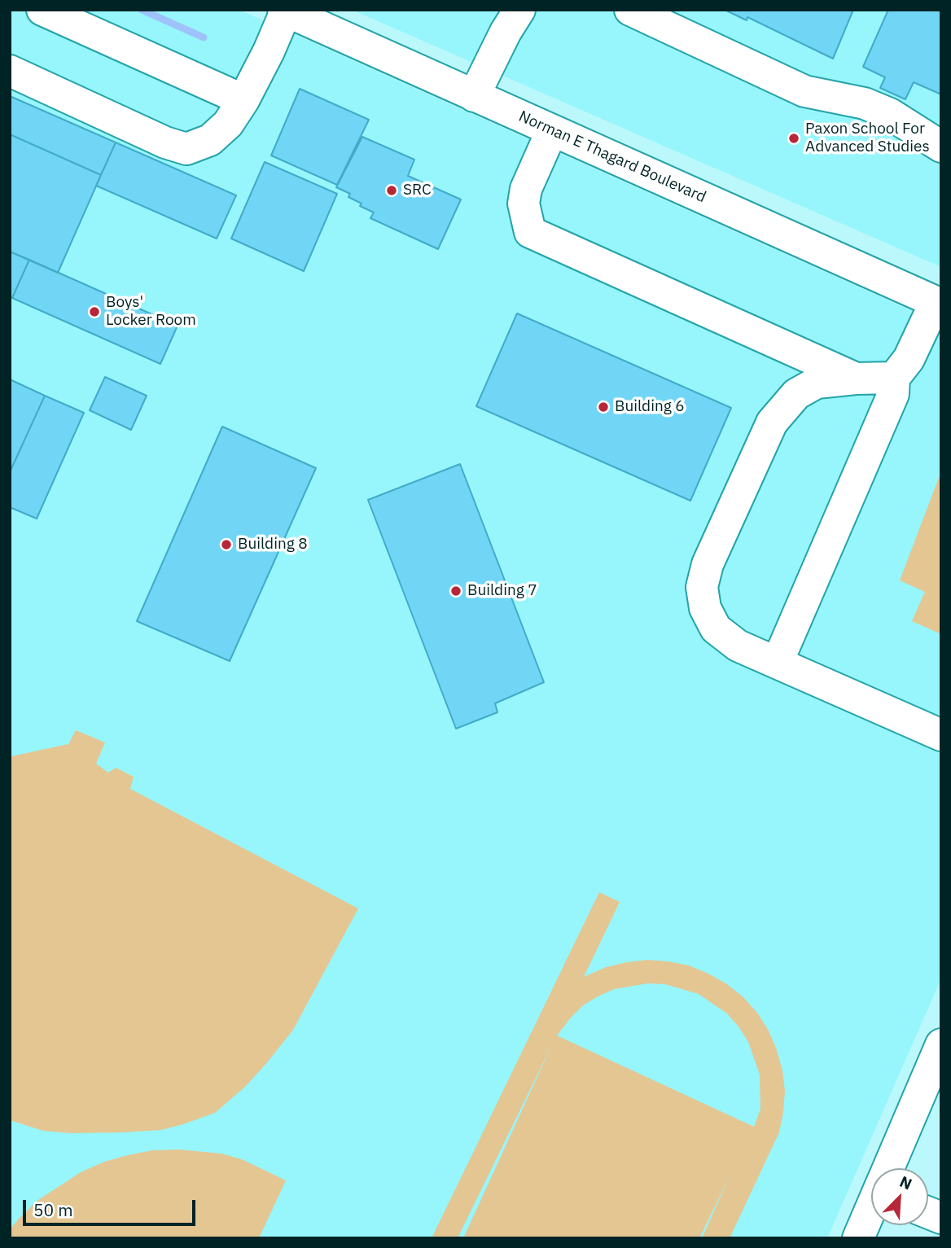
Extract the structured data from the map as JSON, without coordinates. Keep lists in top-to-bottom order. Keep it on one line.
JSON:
{"streets":{"street":["Norman E Thagard Boulevard"]},"places":["Paxon School For Advanced Studies","SRC","Boys' Locker Room","Building 6","Building 8","Building 7"],"scale_bar":"50 m","north":"top right"}
